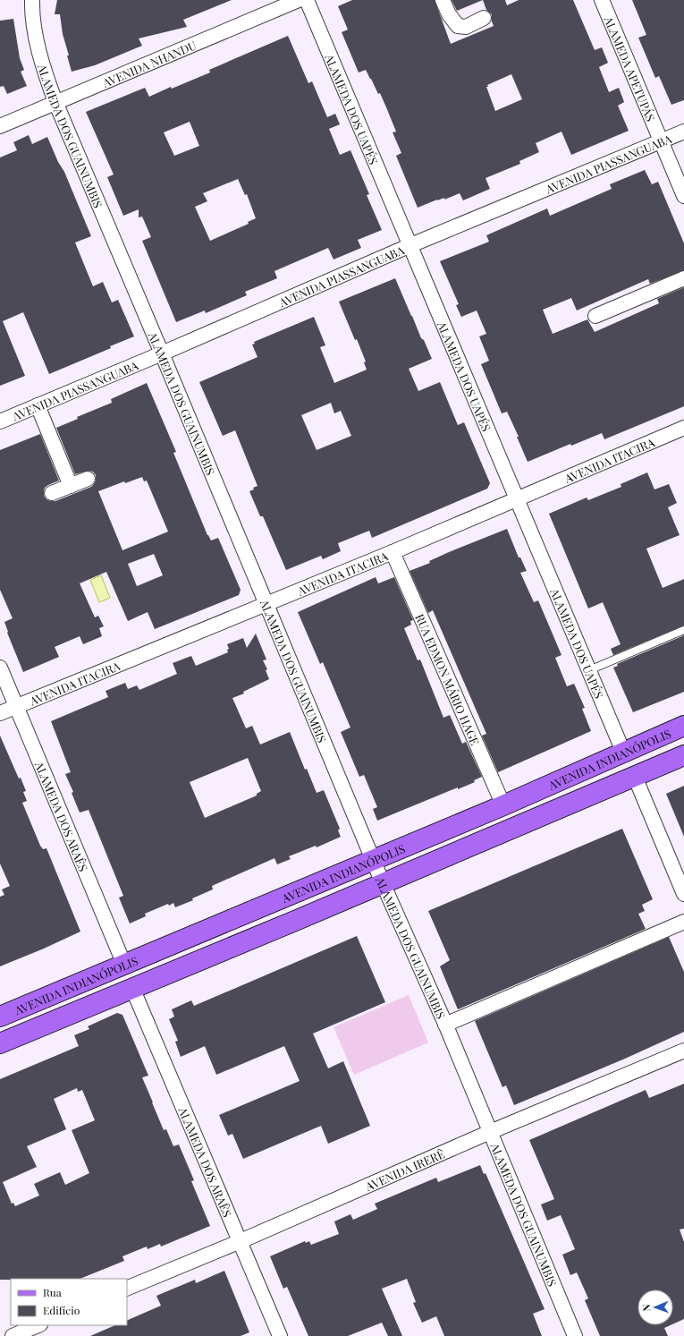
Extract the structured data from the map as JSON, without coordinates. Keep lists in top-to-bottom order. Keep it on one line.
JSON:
{"streets":{"main road":["AVENIDA INDIANÓPOLIS"],"street":["AVENIDA NHANDU","ALAMEDA APETUPÁS","ALAMEDA DOS UAPÉS","ALAMEDA DOS GUAINUMBIS","AVENIDA PIASSANGUABA","AVENIDA ITACIRA","RUA EDMON MÁRIO HAGE","ALAMEDA DOS ARAÊS","AVENIDA IRERÊ"]},"crossings":[["AVENIDA NHANDU","ALAMEDA DOS GUAINUMBIS"],["ALAMEDA APETUPÁS","AVENIDA PIASSANGUABA"],["ALAMEDA DOS UAPÉS","AVENIDA PIASSANGUABA"],["ALAMEDA DOS UAPÉS","AVENIDA ITACIRA"],["ALAMEDA DOS UAPÉS","AVENIDA INDIANÓPOLIS"],["ALAMEDA DOS GUAINUMBIS","AVENIDA PIASSANGUABA"],["ALAMEDA DOS GUAINUMBIS","AVENIDA ITACIRA"],["ALAMEDA DOS GUAINUMBIS","AVENIDA INDIANÓPOLIS"],["ALAMEDA DOS GUAINUMBIS","AVENIDA IRERÊ"],["AVENIDA ITACIRA","RUA EDMON MÁRIO HAGE"],["AVENIDA ITACIRA","ALAMEDA DOS ARAÊS"],["RUA EDMON MÁRIO HAGE","AVENIDA INDIANÓPOLIS"],["AVENIDA INDIANÓPOLIS","ALAMEDA DOS ARAÊS"],["ALAMEDA DOS ARAÊS","AVENIDA IRERÊ"]],"legend":["Rua","Edifício"],"north":"left"}
